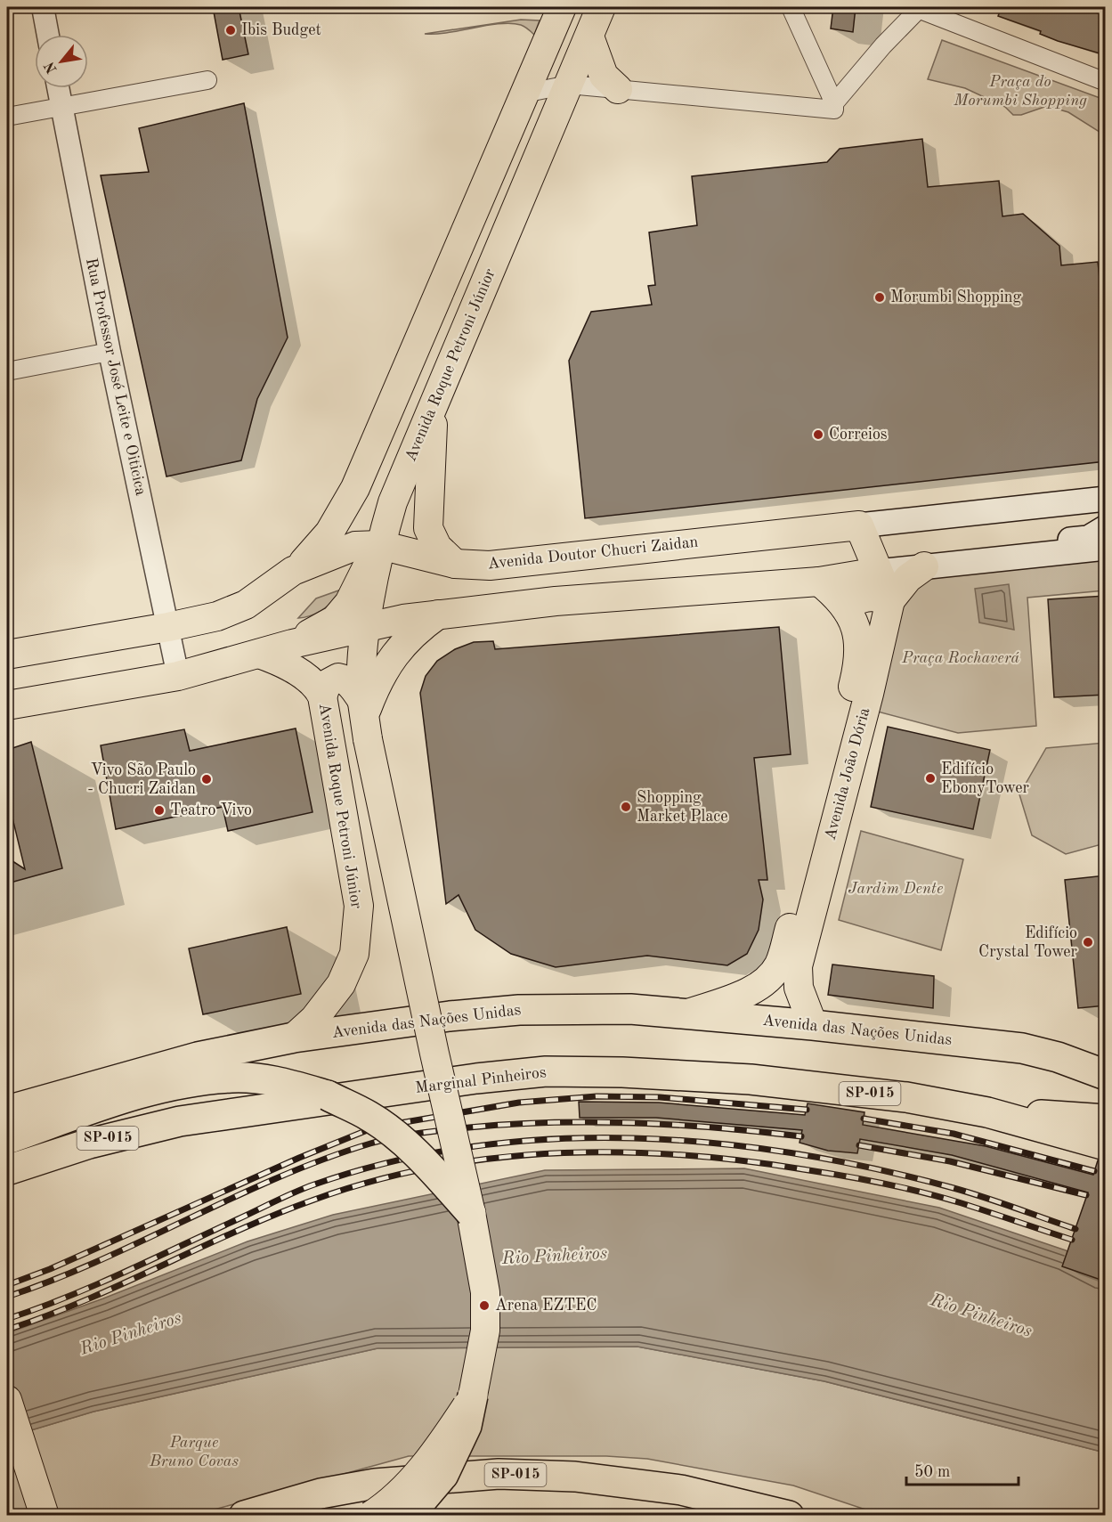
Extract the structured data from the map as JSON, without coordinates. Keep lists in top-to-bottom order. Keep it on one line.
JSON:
{"streets":{"highway":["Avenida das Nações Unidas","Marginal Pinheiros","SP-015"],"main road":["Avenida Roque Petroni Júnior","Avenida Doutor Chucri Zaidan","Avenida João Dória"],"street":["Rua Professor José Leite e Oiticica"]},"crossings":[["Avenida Roque Petroni Júnior","Avenida Doutor Chucri Zaidan"],["Avenida Roque Petroni Júnior","Avenida das Nações Unidas"],["Rua Professor José Leite e Oiticica","Avenida Doutor Chucri Zaidan"],["Avenida João Dória","Avenida das Nações Unidas"],["Marginal Pinheiros","SP-015"]],"water":["Rio Pinheiros"],"parks":["Praça do Morumbi Shopping","Praça Rochaverá","Jardim Dente","Parque Bruno Covas"],"places":["Ibis Budget","Morumbi Shopping","Correios","Edifício EbonyTower","Vivo São Paulo - Chucri Zaidan","Shopping Market Place","Teatro Vivo","Edifício Crystal Tower","Arena EZTEC"],"scale_bar":"50 m","north":"bottom left"}
